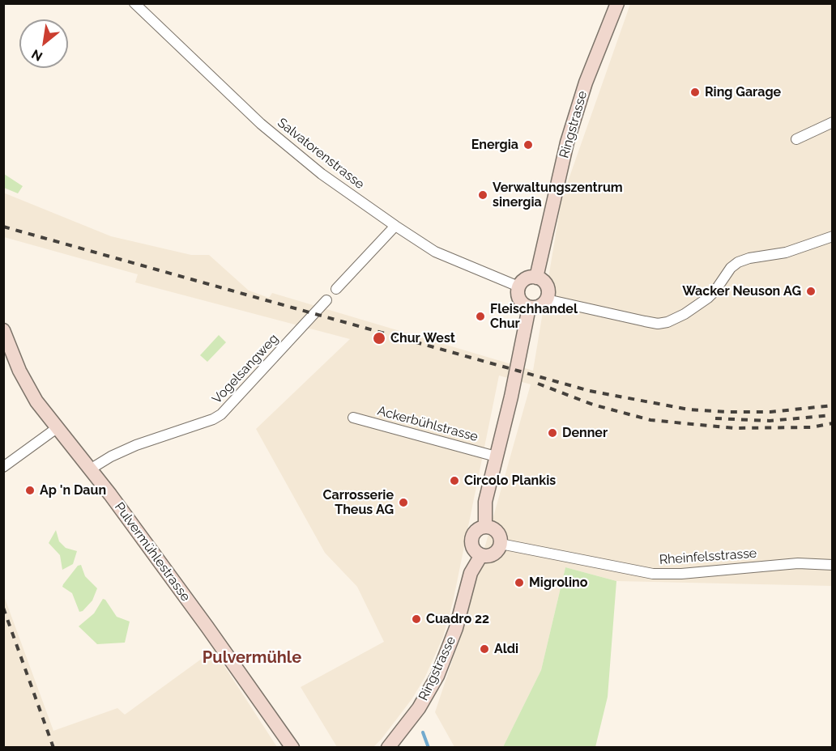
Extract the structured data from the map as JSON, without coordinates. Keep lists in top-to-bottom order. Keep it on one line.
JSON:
{"streets":{"main road":["Ringstrasse","Pulvermühlestrasse"],"street":["Salvatorenstrasse","Vogelsangweg","Ackerbühlstrasse","Rheinfelsstrasse"]},"crossings":[["Ringstrasse","Salvatorenstrasse"],["Ringstrasse","Rheinfelsstrasse"],["Vogelsangweg","Pulvermühlestrasse"]],"districts":["Pulvermühle"],"places":["Ring Garage","Energia","Verwaltungszentrum sinergia","Wacker Neuson AG","Fleischhandel Chur","Chur West","Denner","Circolo Plankis","Ap 'n Daun","Carrosserie Theus AG","Migrolino","Cuadro 22","Aldi"],"north":"bottom left"}
